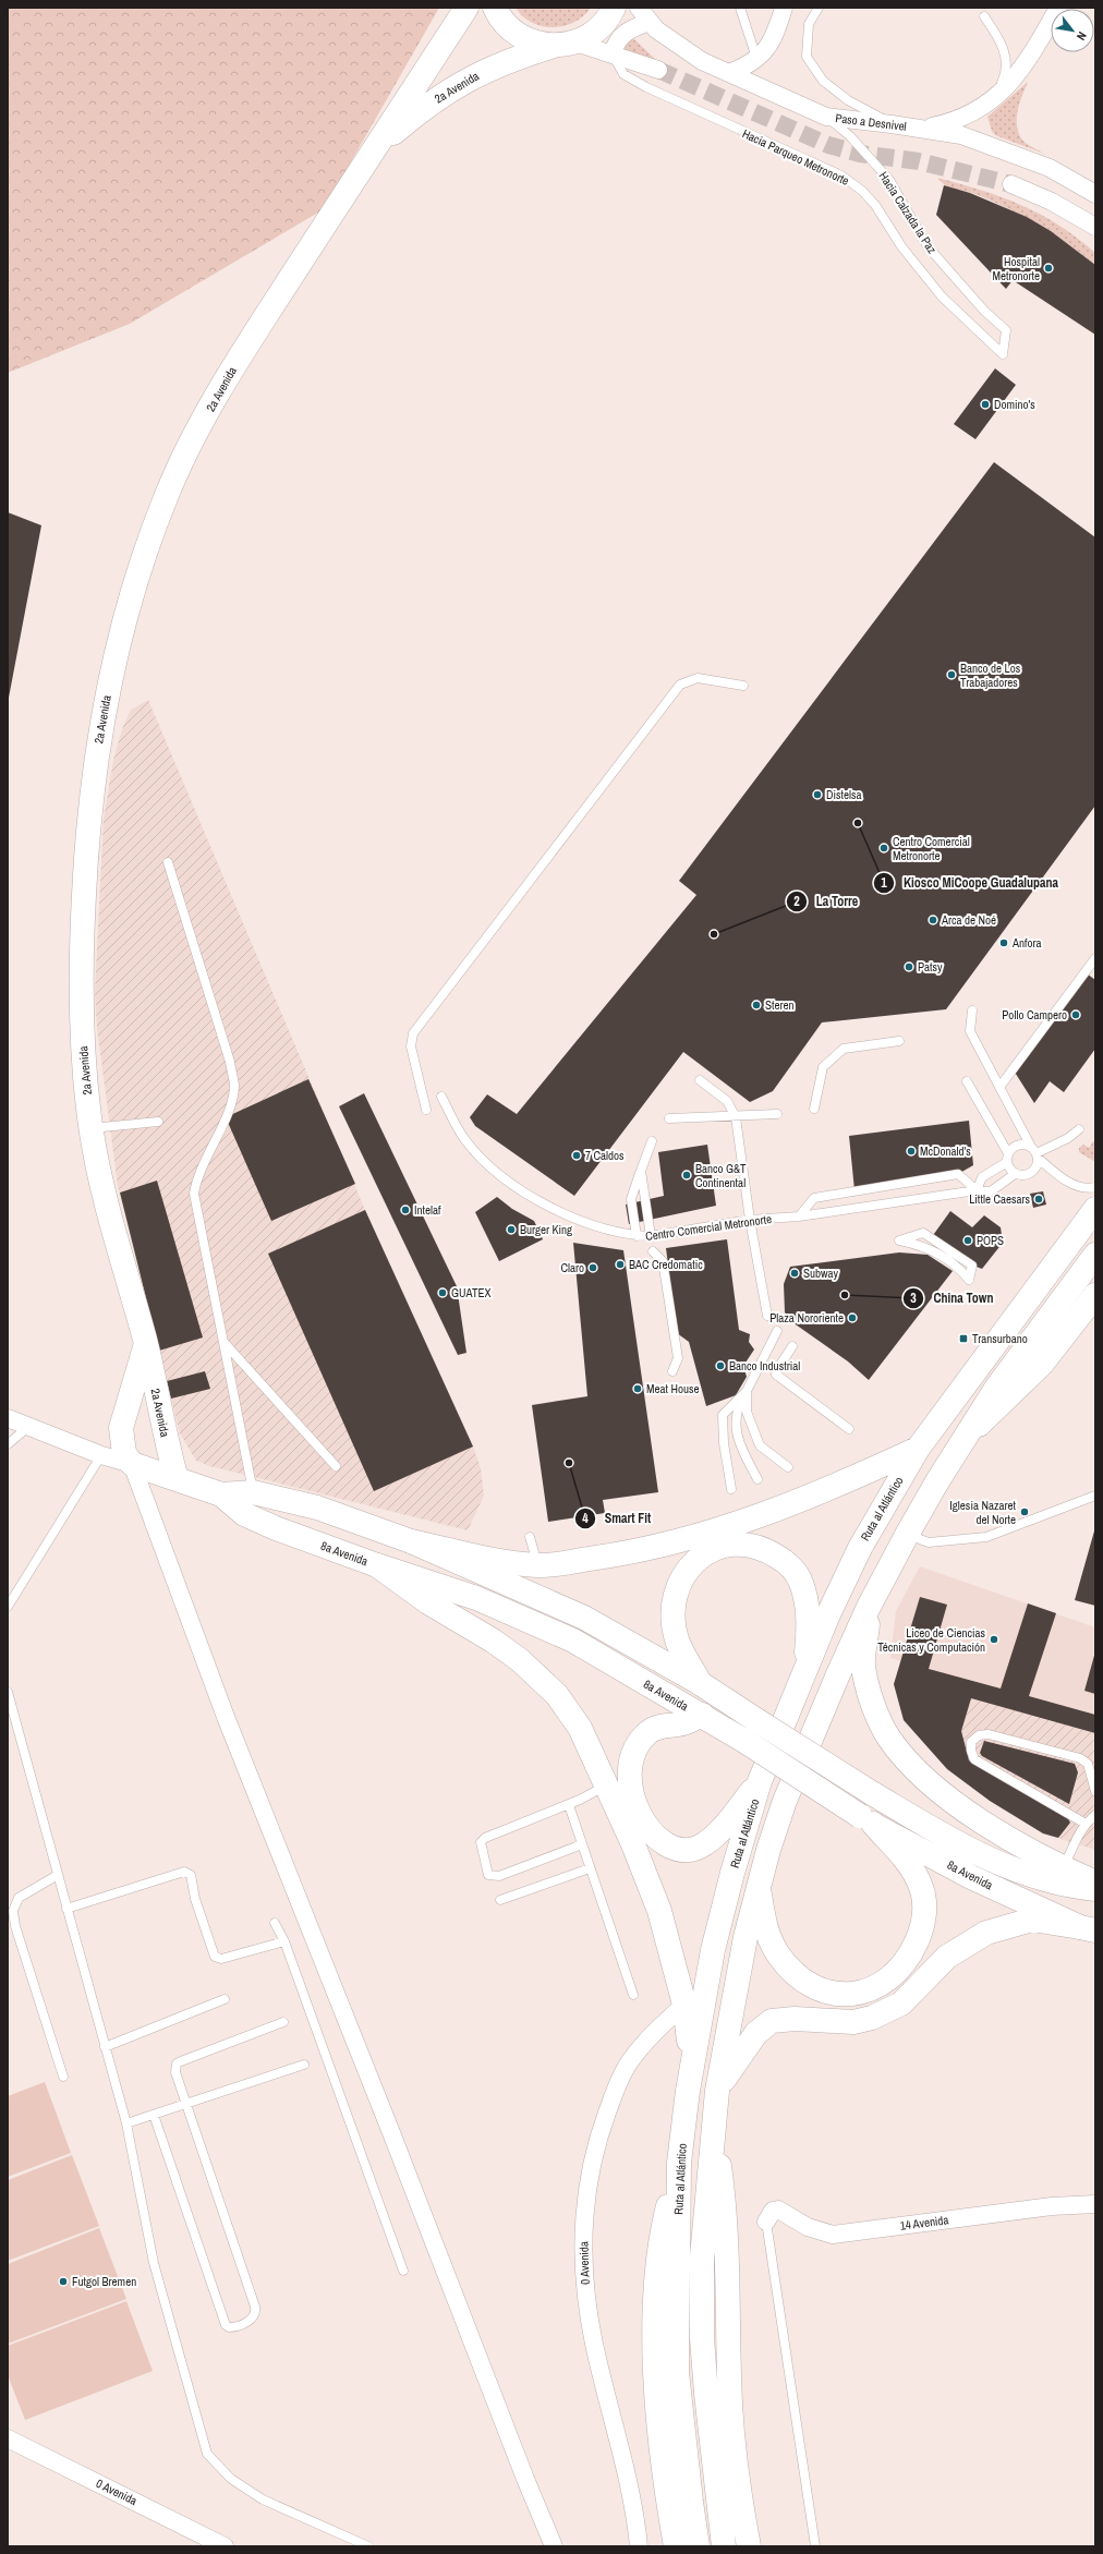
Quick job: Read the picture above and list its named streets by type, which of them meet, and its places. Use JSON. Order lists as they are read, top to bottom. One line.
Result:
{"streets":{"main road":["2a Avenida","Ruta al Atlántico","8a Avenida"],"street":["Paso a Desnivel","14 Avenida","0 Avenida"],"lane":["Hacia Parqueo Metronorte","Hacia Calzada la Paz","Centro Comercial Metronorte"]},"crossings":[["2a Avenida","8a Avenida"],["Paso a Desnivel","Hacia Calzada la Paz"],["Hacia Parqueo Metronorte","Hacia Calzada la Paz"]],"places":{"other":["Hospital Metronorte","Domino's","Banco de Los Trabajadores","Distelsa","Kiosco MiCoope Guadalupana","Centro Comercial Metronorte","Arca de Noé","La Torre","Anfora","Patsy","Steren","Pollo Campero","McDonald's","7 Caldos","Banco G&T Continental","Little Caesars","Intelaf","Burger King","POPS","BAC Credomatic","Claro","Subway","GUATEX","China Town","Plaza Nororiente","Banco Industrial","Meat House","Smart Fit","Iglesia Nazaret del Norte","Liceo de Ciencias Técnicas y Computación","Futgol Bremen"],"transit":["Transurbano"]},"north":"bottom right"}
